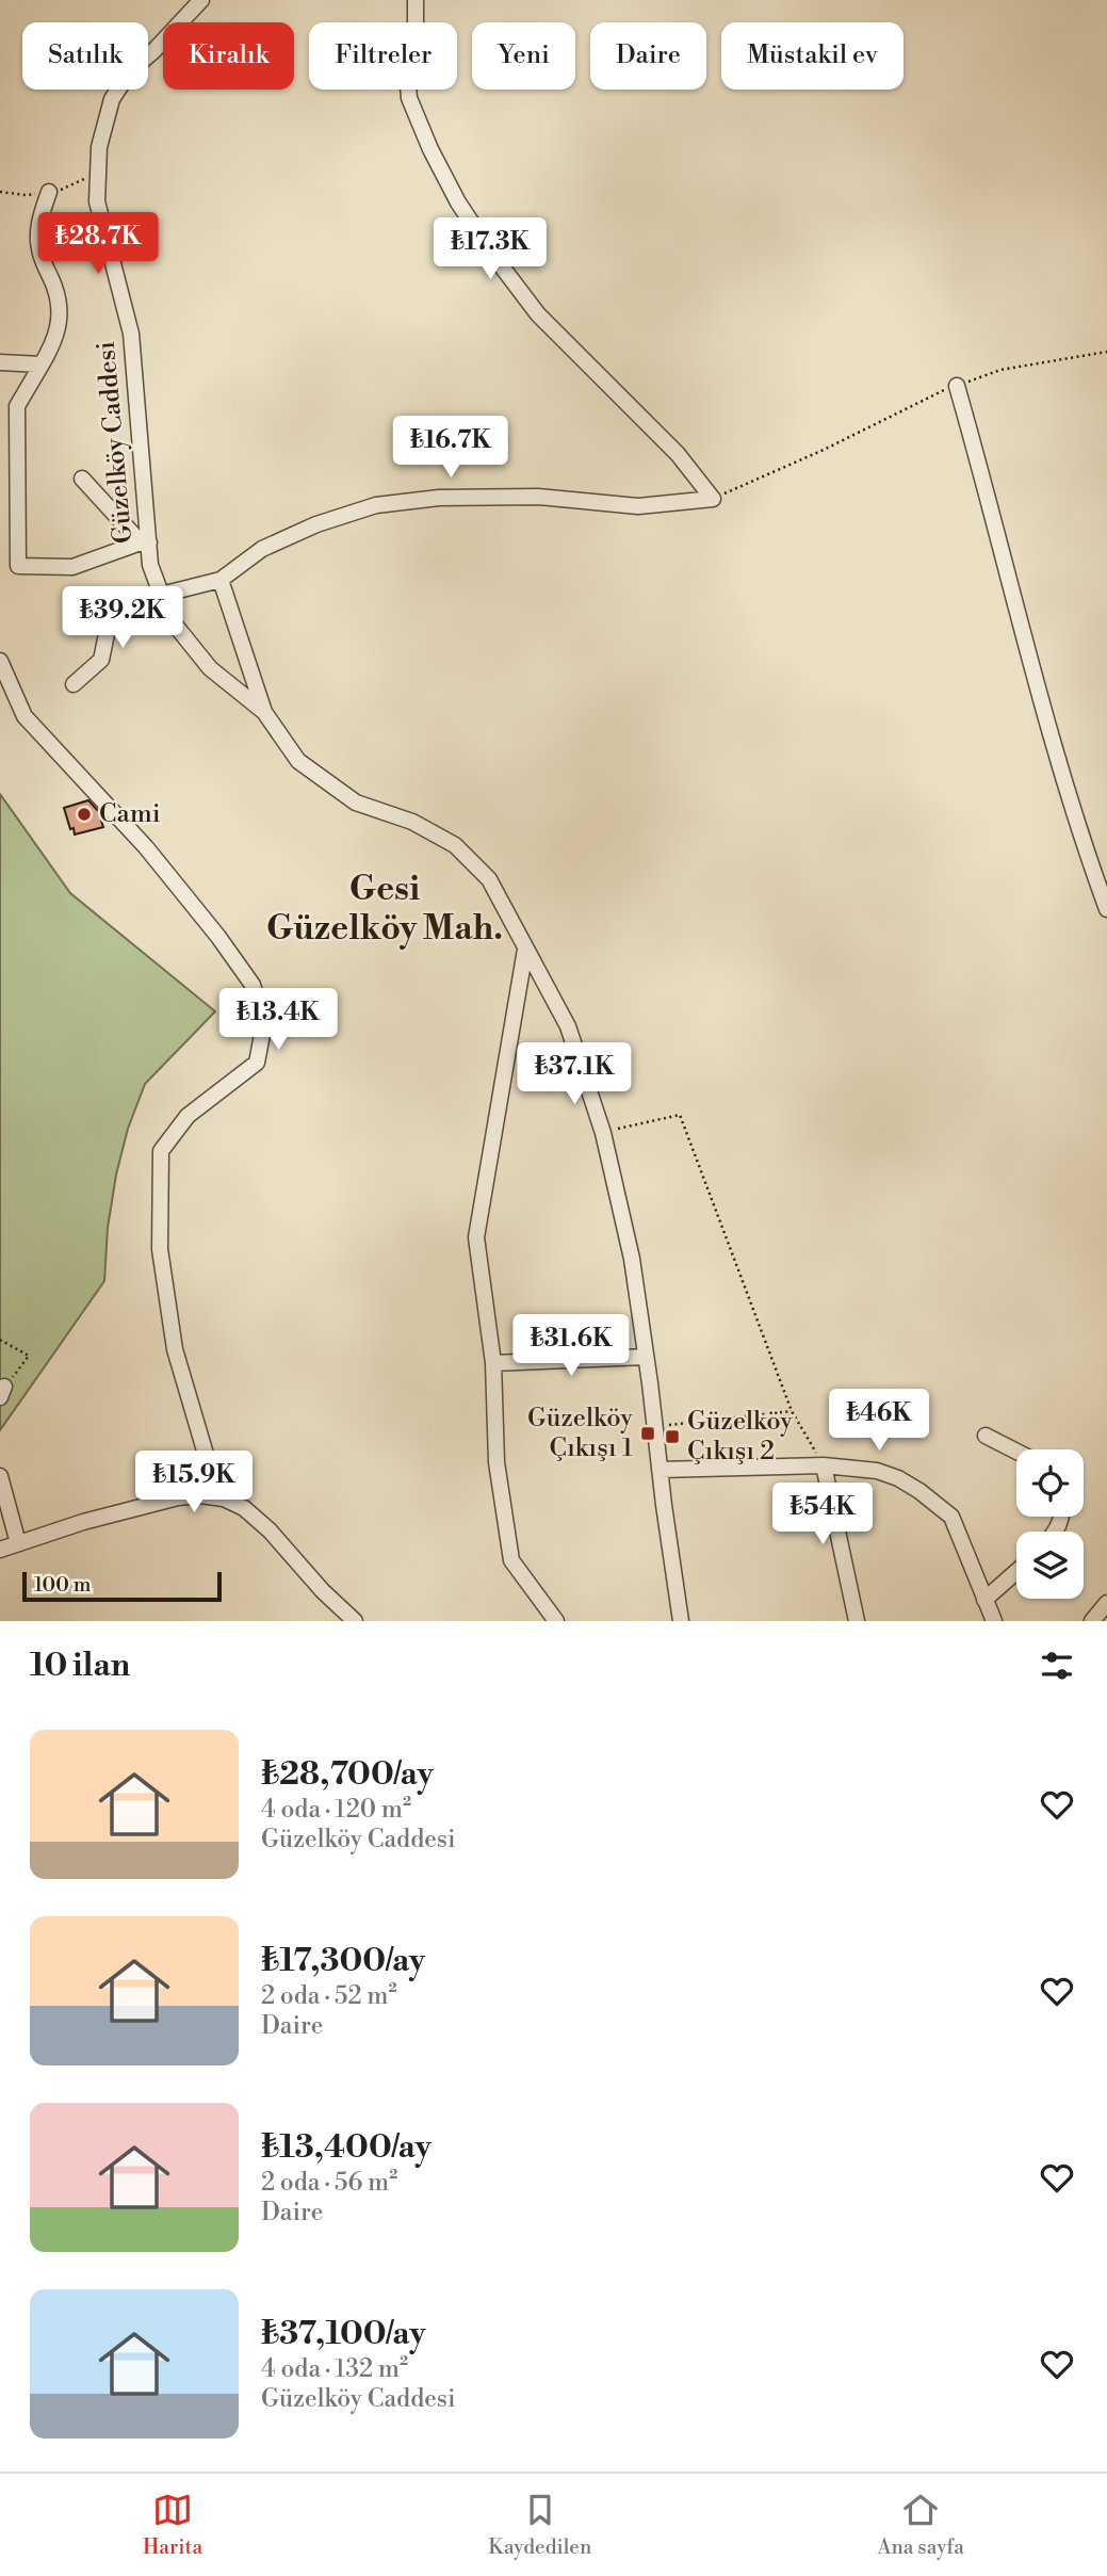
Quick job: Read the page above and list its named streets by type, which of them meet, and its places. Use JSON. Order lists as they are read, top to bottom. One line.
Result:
{"streets":{"street":["Güzelköy Caddesi"]},"districts":["Gesi Güzelköy Mah."],"places":{"other":["Cami"],"transit":["Güzelköy Çıkışı 1","Güzelköy Çıkışı 2"]},"scale_bar":"100 m","page":{"chip":["Satılık","Kiralık","Filtreler","Yeni","Daire","Müstakil ev"],"price":["₺28.7K","₺17.3K","₺16.7K","₺39.2K","₺13.4K","₺37.1K","₺31.6K","₺46K","₺15.9K","₺54K"],"scale":"100 m","heading":"10 ilan","list":[{"name":"₺28,700/ay","note":"4 oda · 120 m² · Güzelköy Caddesi"},{"name":"₺17,300/ay","note":"2 oda · 52 m² · Daire"},{"name":"₺13,400/ay","note":"2 oda · 56 m² · Daire"},{"name":"₺37,100/ay","note":"4 oda · 132 m² · Güzelköy Caddesi"}],"tabs":["Harita","Kaydedilen","Ana sayfa"]}}
